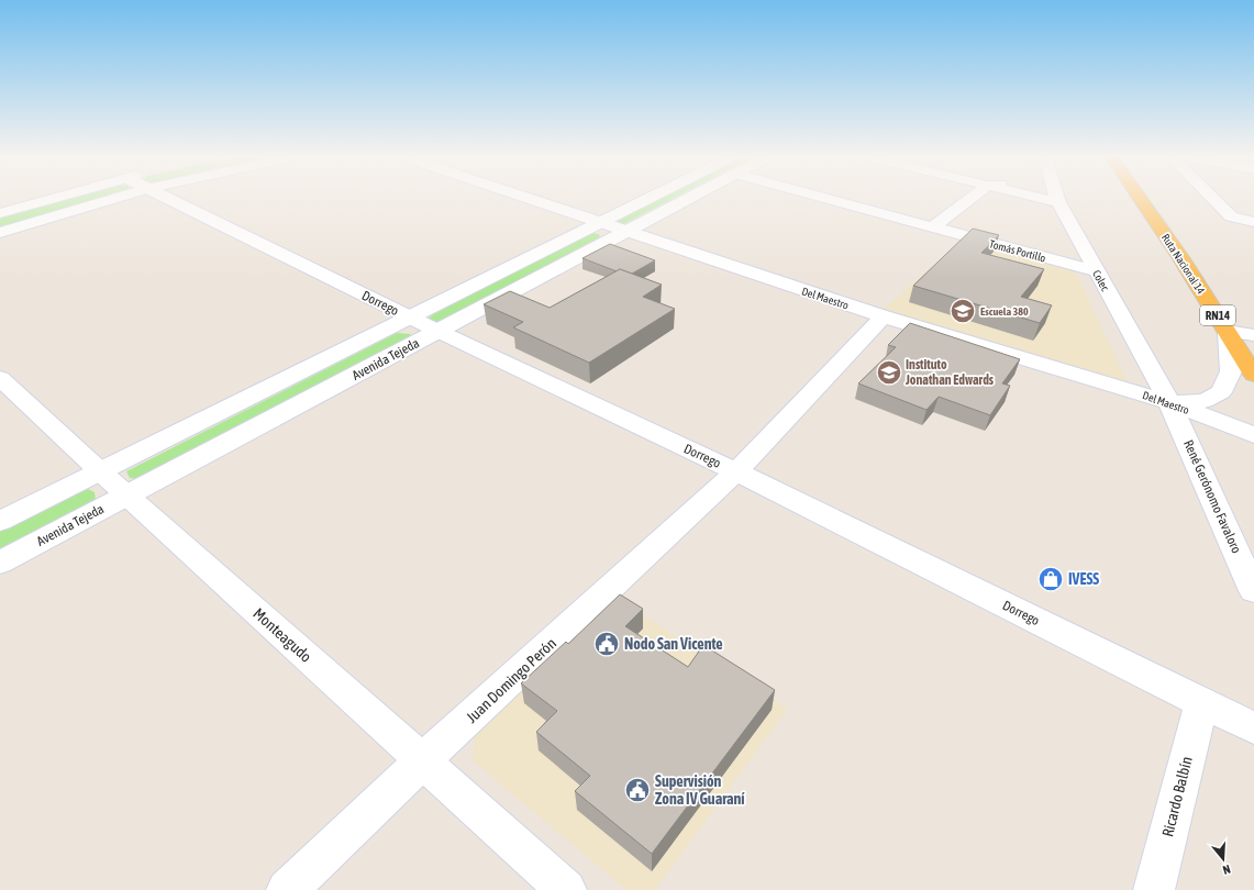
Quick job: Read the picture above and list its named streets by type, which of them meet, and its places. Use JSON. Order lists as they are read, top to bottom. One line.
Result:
{"streets":{"highway":["Ruta Nacional 14","RN14"],"street":["Tomás Portillo","Colec","Del Maestro","Dorrego","Avenida Tejeda","René Gerónomo Favaloro","Monteagudo","Juan Domingo Perón","Ricardo Balbín"]},"crossings":[["Tomás Portillo","Colec"],["Colec","Del Maestro"],["Colec","René Gerónomo Favaloro"],["Del Maestro","Avenida Tejeda"],["Del Maestro","René Gerónomo Favaloro"],["Del Maestro","Juan Domingo Perón"],["Dorrego","Avenida Tejeda"],["Dorrego","Juan Domingo Perón"],["Dorrego","Ricardo Balbín"],["Avenida Tejeda","Monteagudo"],["Monteagudo","Juan Domingo Perón"]],"places":{"school or university":["Escuela 380","Instituto Jonathan Edwards"],"shop":["IVESS"],"public building":["Nodo San Vicente","Supervisión Zona IV Guaraní"]},"north":"bottom"}
